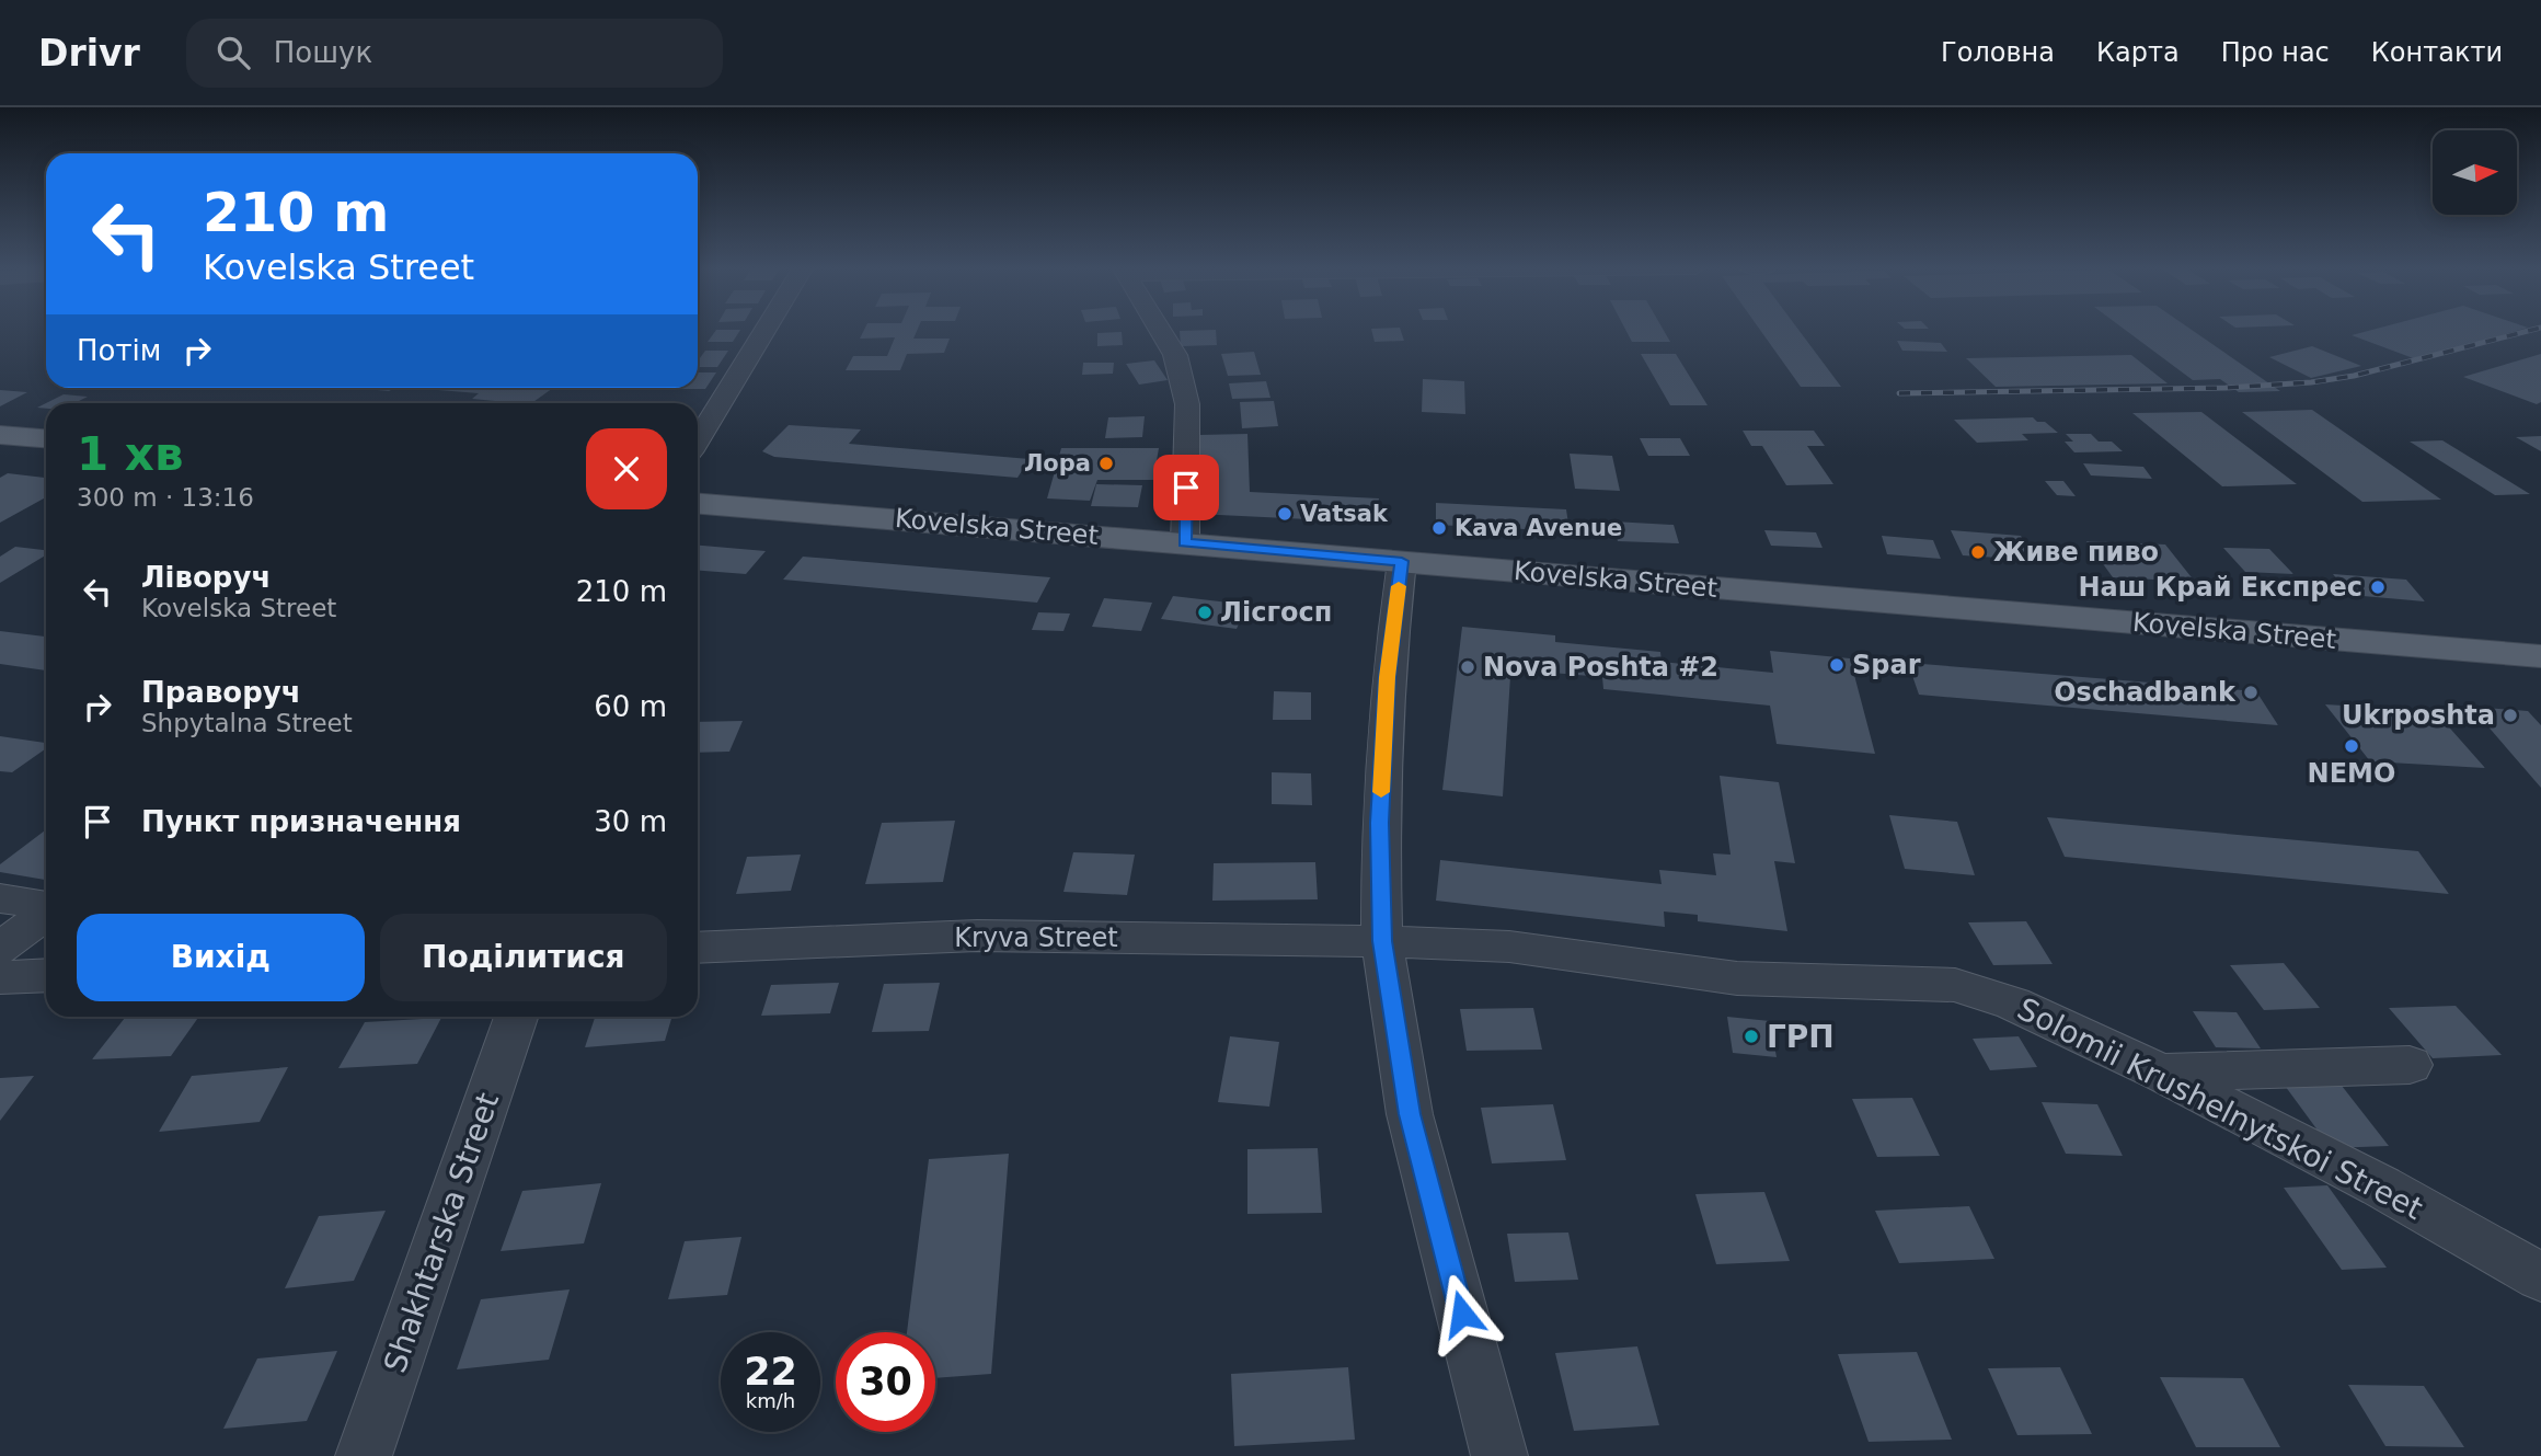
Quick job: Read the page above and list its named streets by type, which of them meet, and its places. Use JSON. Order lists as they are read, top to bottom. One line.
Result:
{"streets":{"main road":["Kovelska Street"],"street":["Kryva Street","Solomii Krushelnytskoi Street","Shakhtarska Street"]},"crossings":[["Kryva Street","Solomii Krushelnytskoi Street"]],"places":["Лора","Vatsak","Kava Avenue","Живе пиво","Наш Край Експрес","Лісгосп","Spar","Nova Poshta #2","Oschadbank","Ukrposhta","NEMO","ГРП"],"north":"right","page":{"header":"Drivr","search":"Пошук","nav":["Головна","Карта","Про нас","Контакти"],"turn":["210 m","Kovelska Street"],"then":"Потім","heading":["1 хв","300 m · 13:16"],"list":[{"name":"Ліворуч","note":"Kovelska Street","value":"210 m"},{"name":"Праворуч","note":"Shpytalna Street","value":"60 m"},{"name":"Пункт призначення","value":"30 m"}],"buttons":["Вихід","Поділитися"],"speed":"22 km/h","limit":"30"}}
